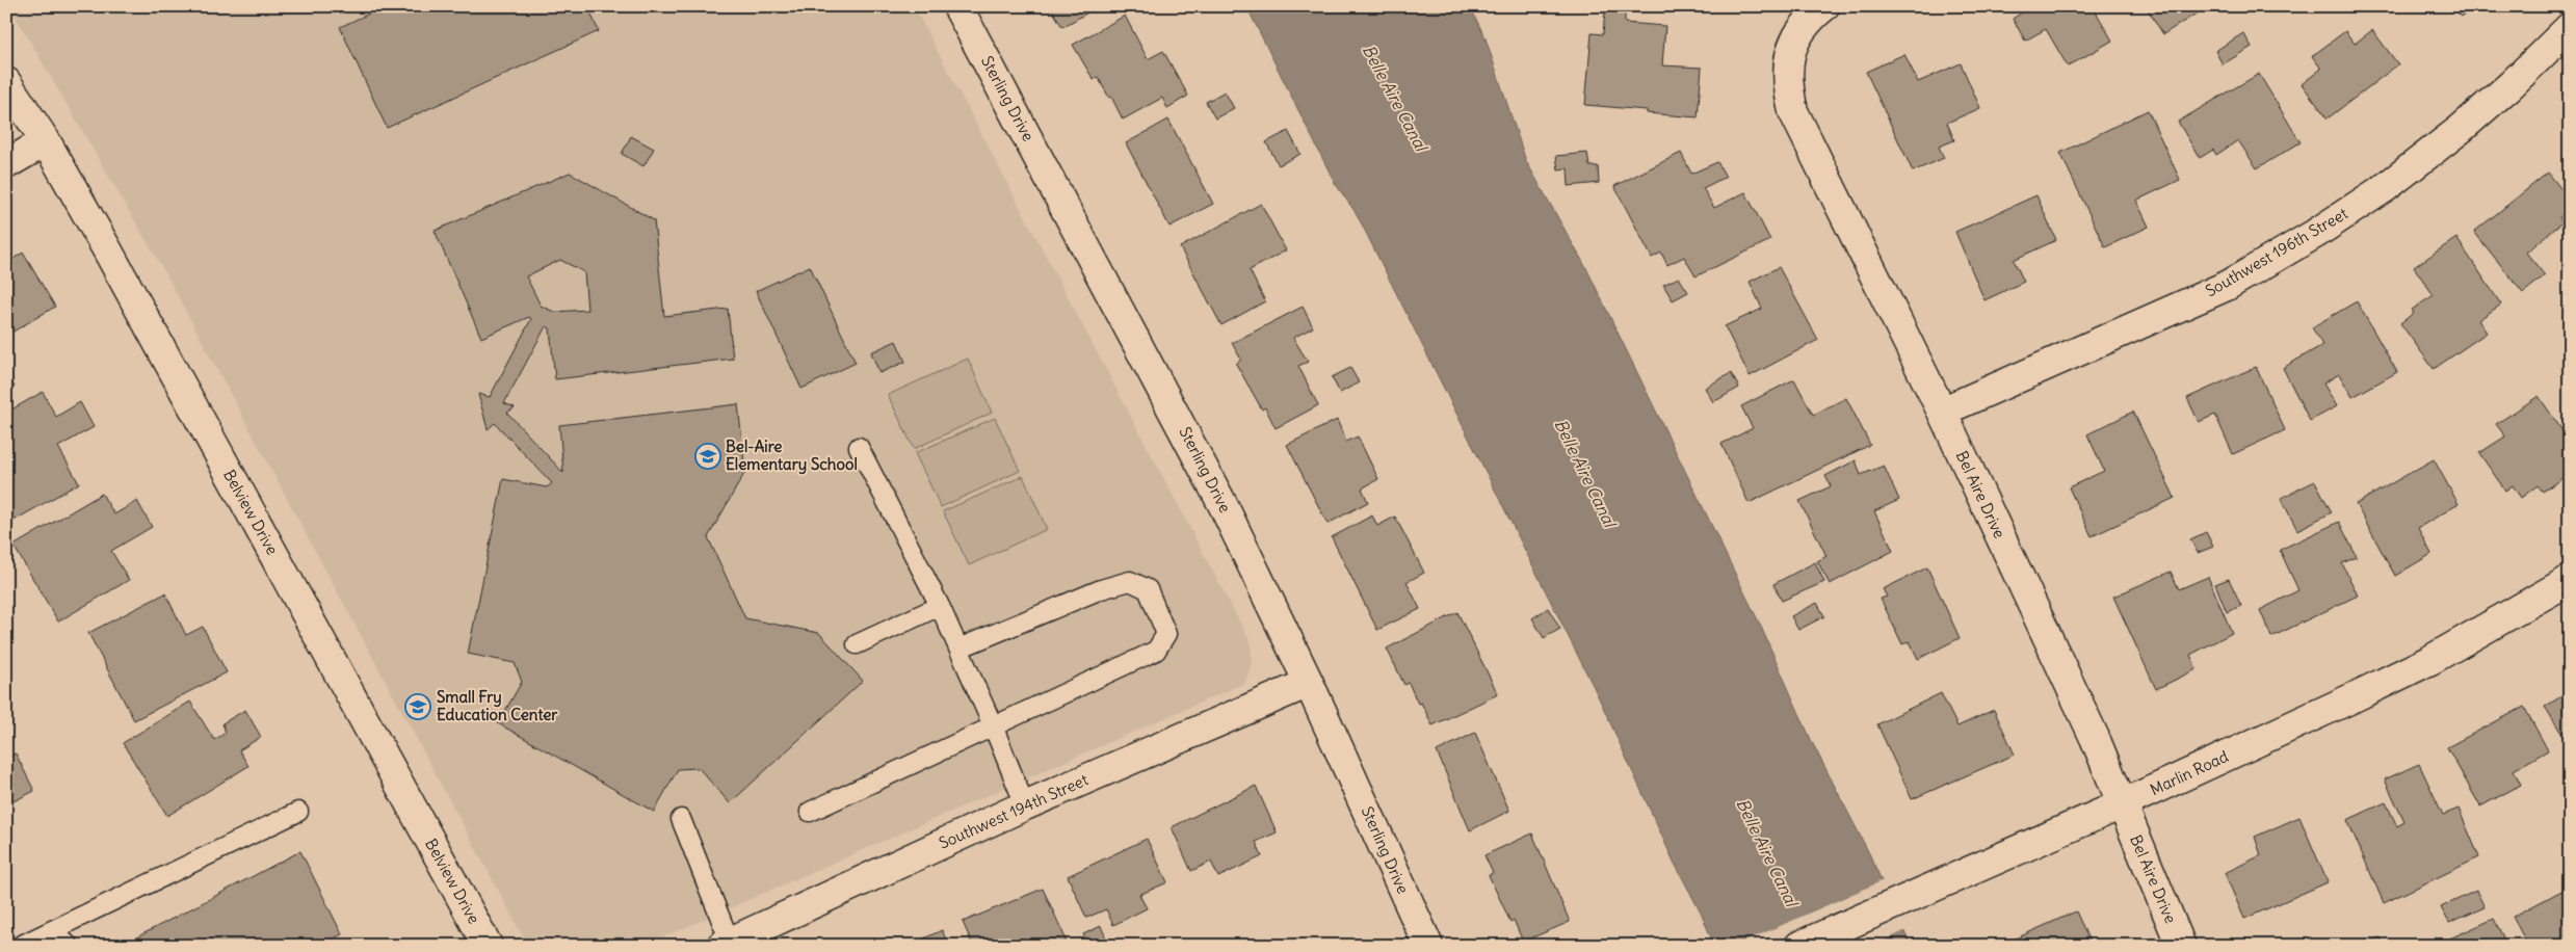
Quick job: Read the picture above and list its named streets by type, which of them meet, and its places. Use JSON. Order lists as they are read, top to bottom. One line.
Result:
{"streets":{"street":["Sterling Drive","Southwest 196th Street","Bel Aire Drive","Belview Drive","Marlin Road","Southwest 194th Street"]},"crossings":[["Sterling Drive","Southwest 194th Street"],["Southwest 196th Street","Bel Aire Drive"],["Bel Aire Drive","Marlin Road"]],"water":["Belle Aire Canal"],"places":{"school or university":["Bel-Aire Elementary School","Small Fry Education Center"]}}
